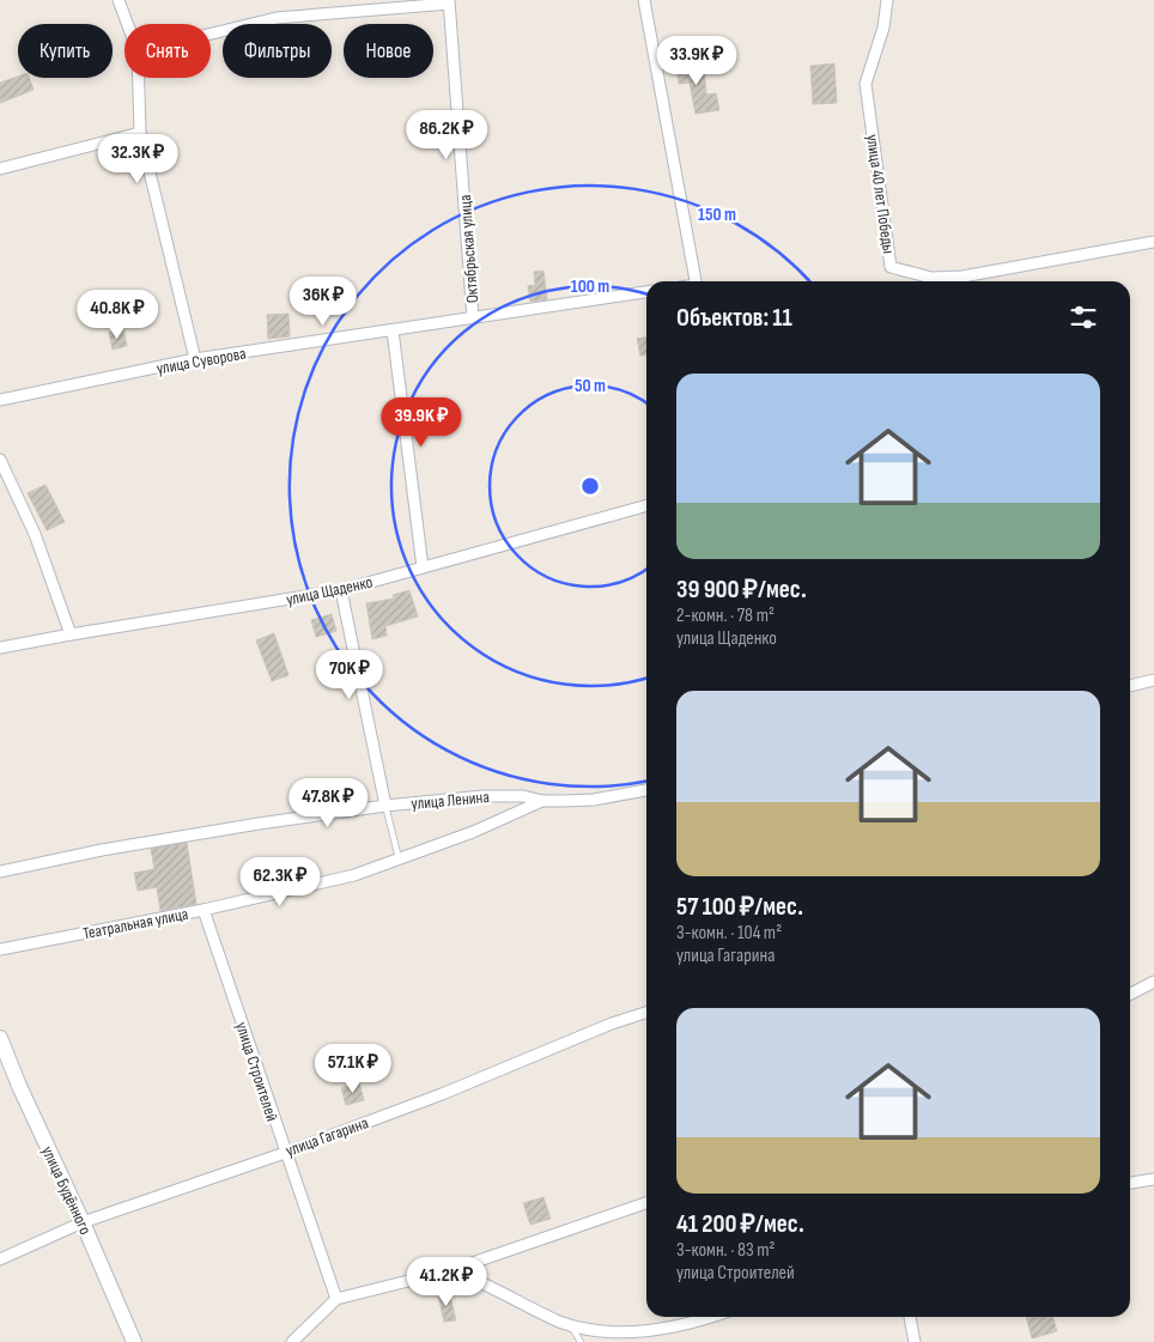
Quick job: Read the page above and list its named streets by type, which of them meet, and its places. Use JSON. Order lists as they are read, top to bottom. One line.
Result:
{"streets":{"main road":["улица Будённого"],"street":["улица 40 лет Победы","Октябрьская улица","улица Суворова","улица Щаденко","улица Ленина","Театральная улица","улица Строителей","улица Гагарина"]},"crossings":[["Октябрьская улица","улица Суворова"],["улица Ленина","Театральная улица"],["Театральная улица","улица Строителей"],["улица Строителей","улица Гагарина"],["улица Гагарина","улица Будённого"]],"page":{"chip":["Купить","Снять","Фильтры","Новое"],"price":["33.9K ₽","86.2K ₽","32.3K ₽","36K ₽","40.8K ₽","39.9K ₽","70K ₽","47.8K ₽","62.3K ₽","57.1K ₽","41.2K ₽"],"heading":"Объектов: 11","list":[{"name":"39 900 ₽/мес.","note":"2-комн. · 78 m² · улица Щаденко"},{"name":"57 100 ₽/мес.","note":"3-комн. · 104 m² · улица Гагарина"},{"name":"41 200 ₽/мес.","note":"3-комн. · 83 m² · улица Строителей"}]},"rings":["150 m","100 m","50 m"]}
